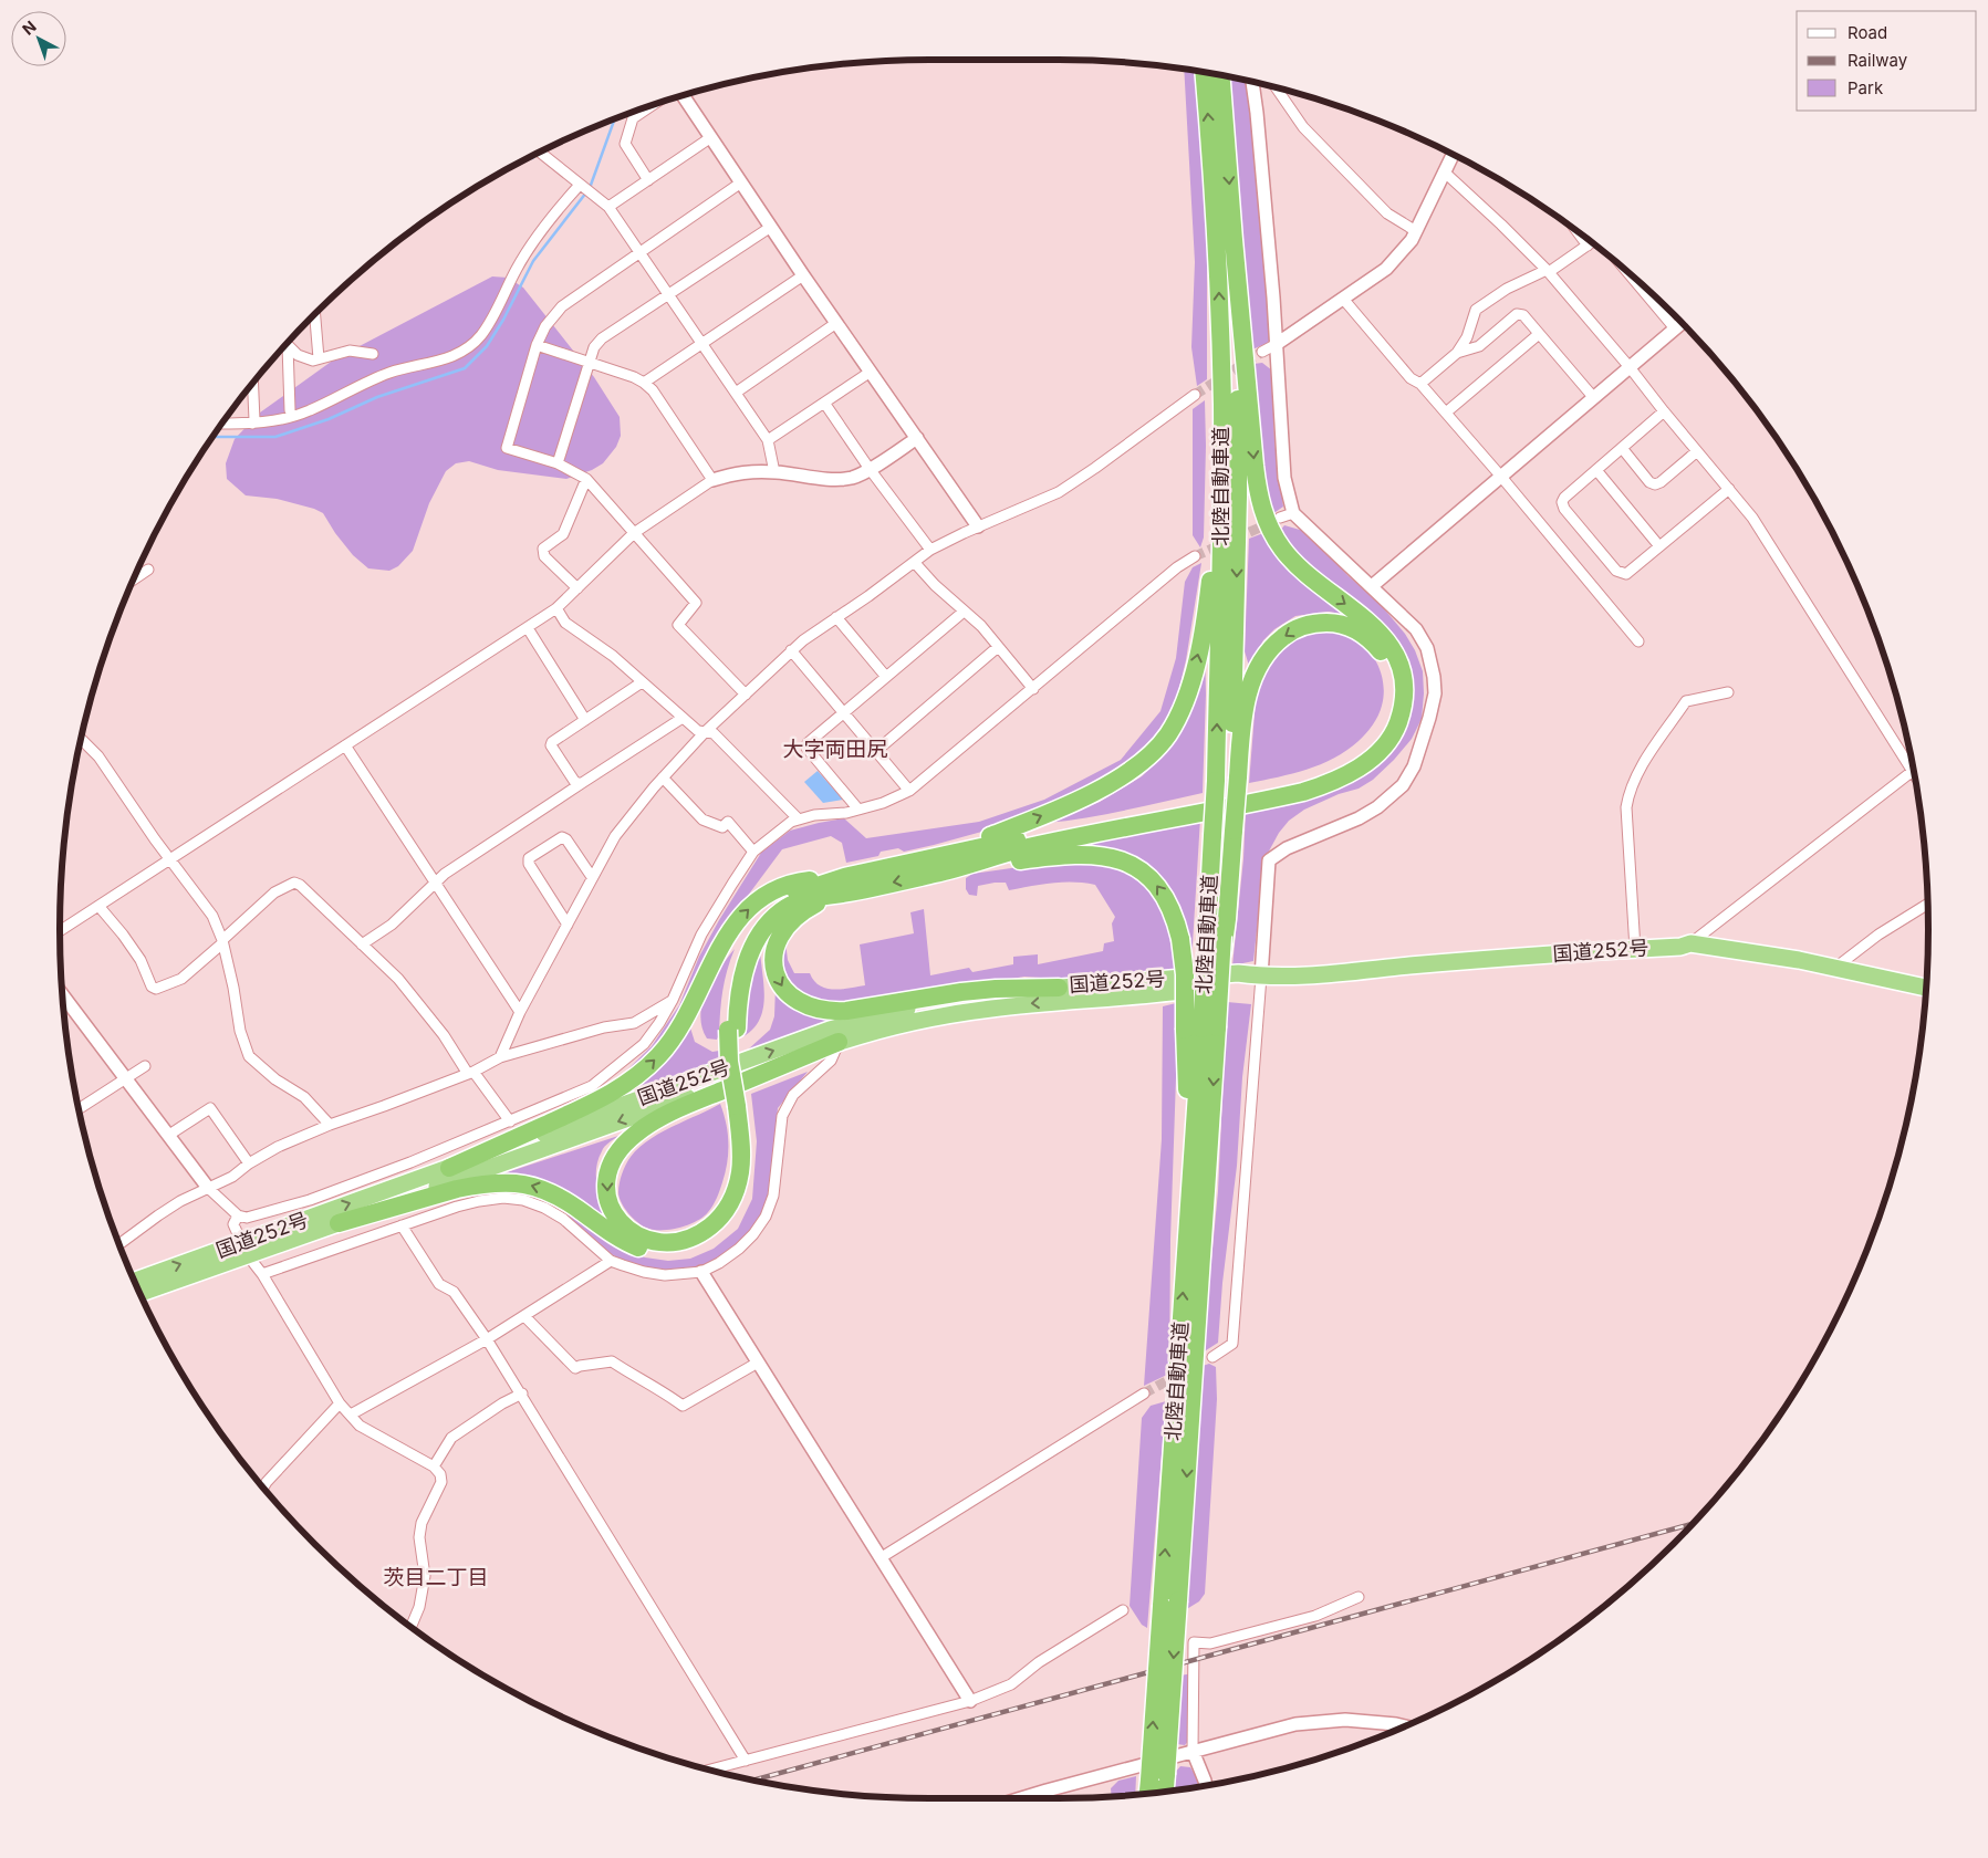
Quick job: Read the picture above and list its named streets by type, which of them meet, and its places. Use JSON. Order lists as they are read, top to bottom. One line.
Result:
{"streets":{"highway":["北陸自動車道","国道252号"]},"districts":["大字両田尻","茨目二丁目"],"legend":["Road","Railway","Park"],"north":"top left"}
